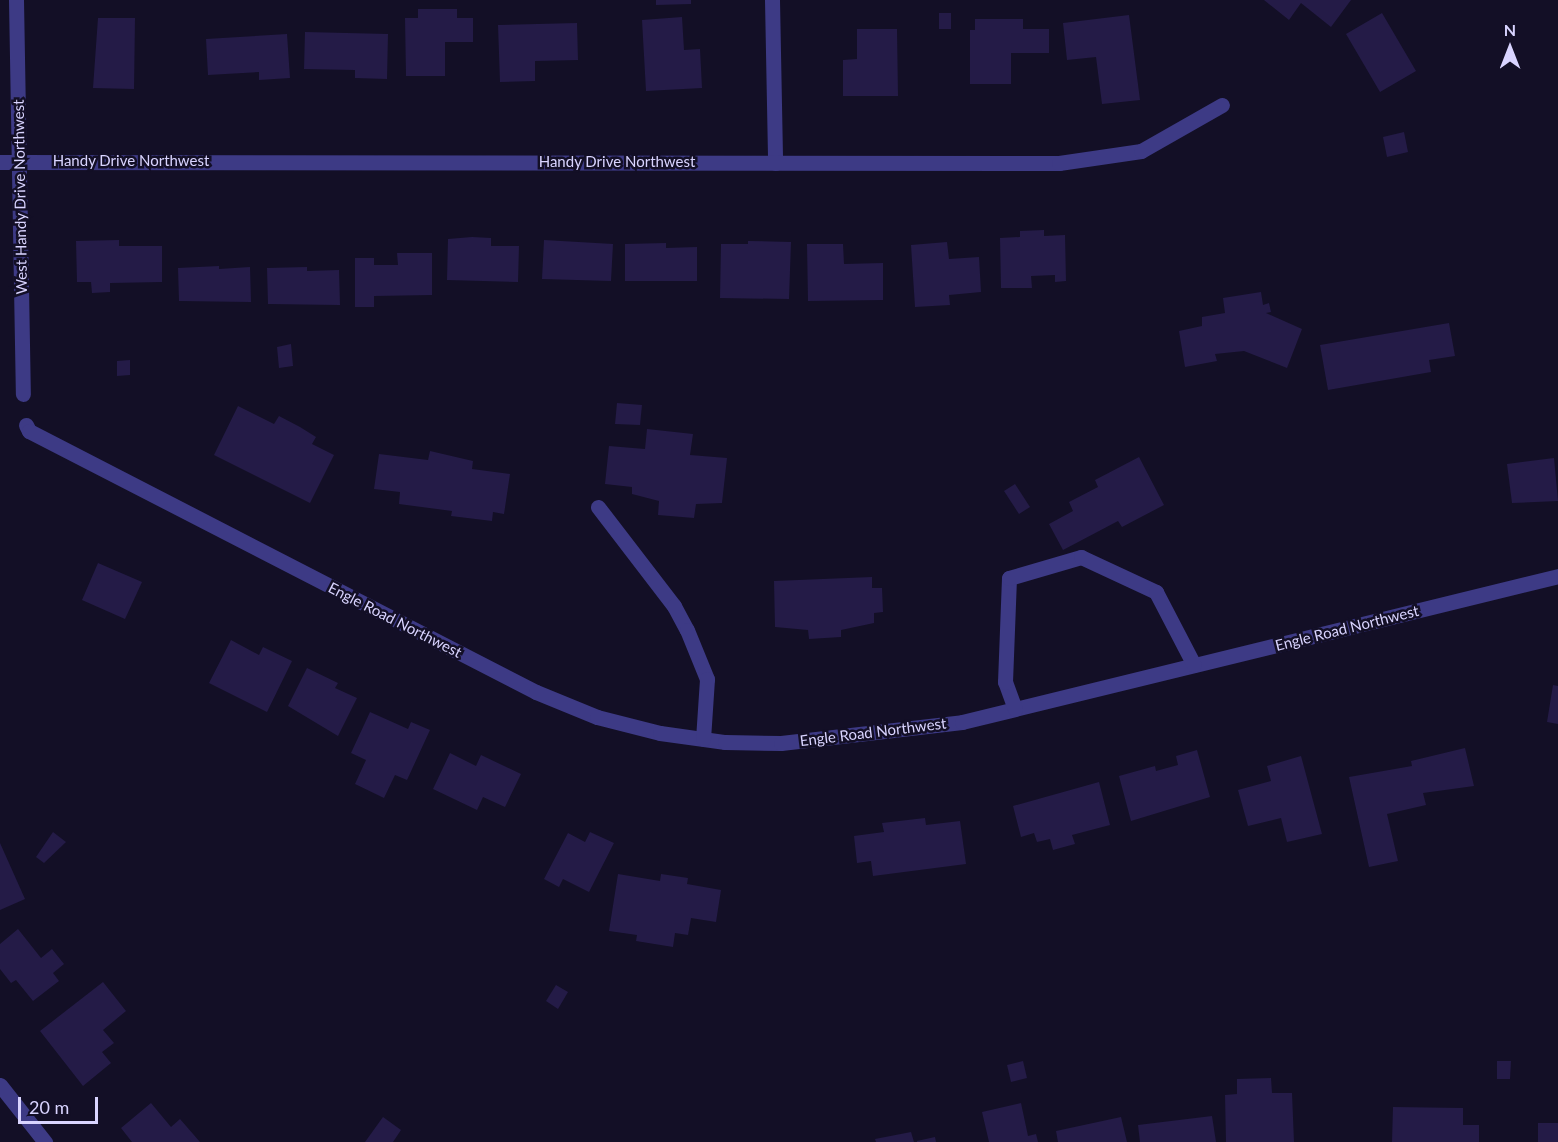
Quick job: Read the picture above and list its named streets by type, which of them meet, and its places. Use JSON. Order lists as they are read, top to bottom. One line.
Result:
{"streets":{"street":["Handy Drive Northwest","West Handy Drive Northwest","Engle Road Northwest"]},"crossings":[["Handy Drive Northwest","West Handy Drive Northwest"]],"scale_bar":"20 m","north":"top"}
